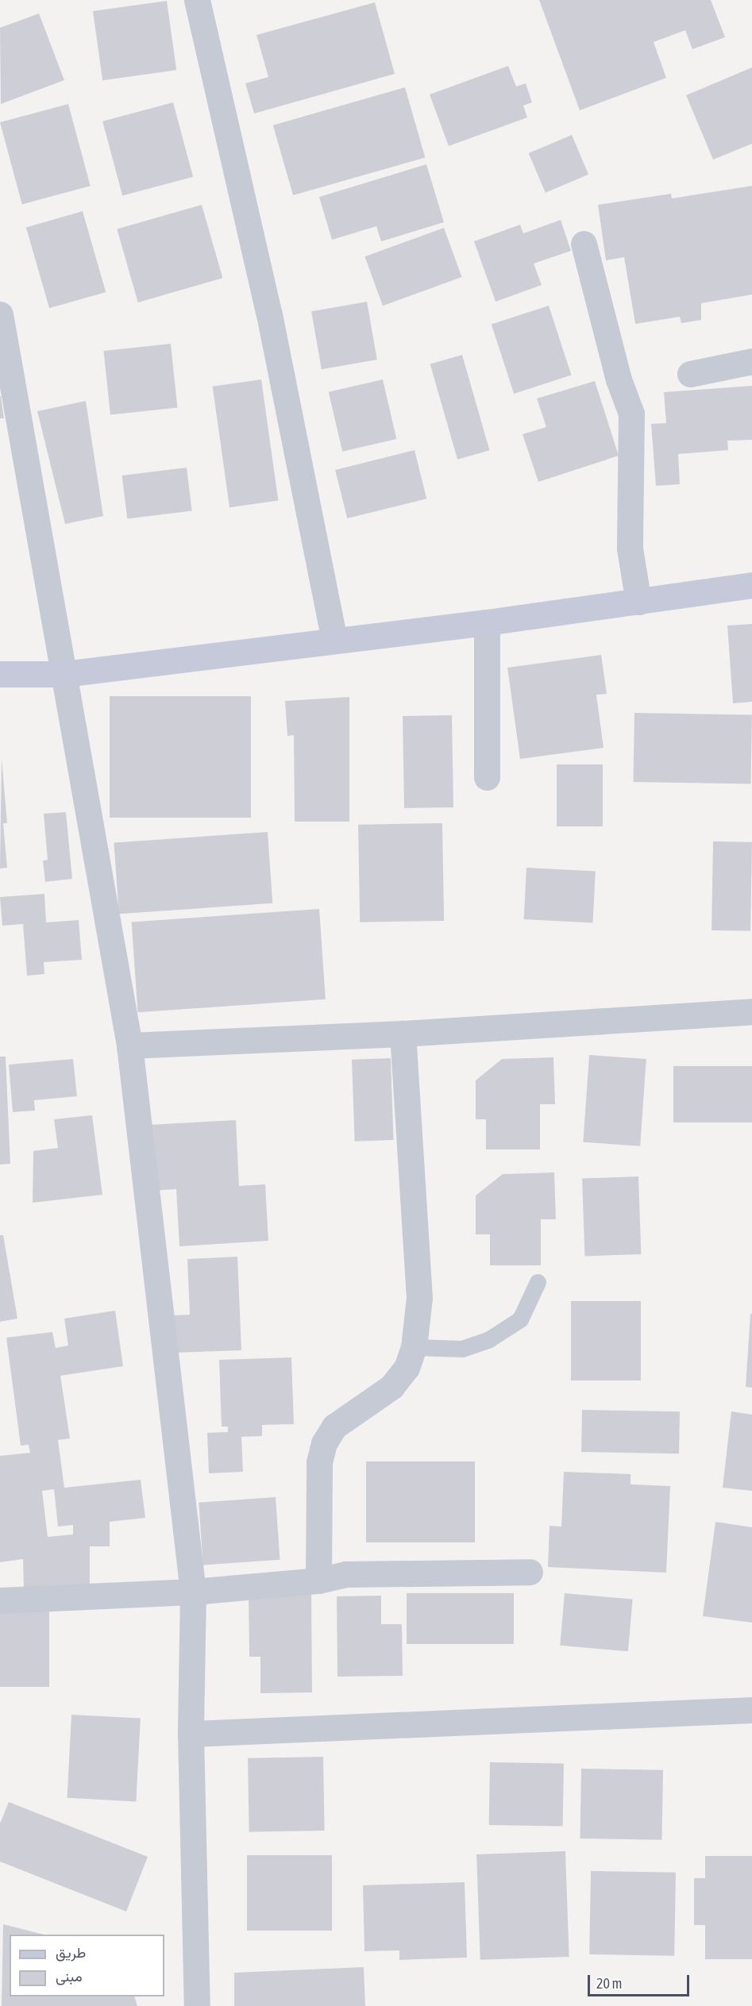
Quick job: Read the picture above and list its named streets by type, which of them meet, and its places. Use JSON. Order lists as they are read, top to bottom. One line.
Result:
{"legend":["طريق","مبنى"],"scale_bar":"20 m"}
